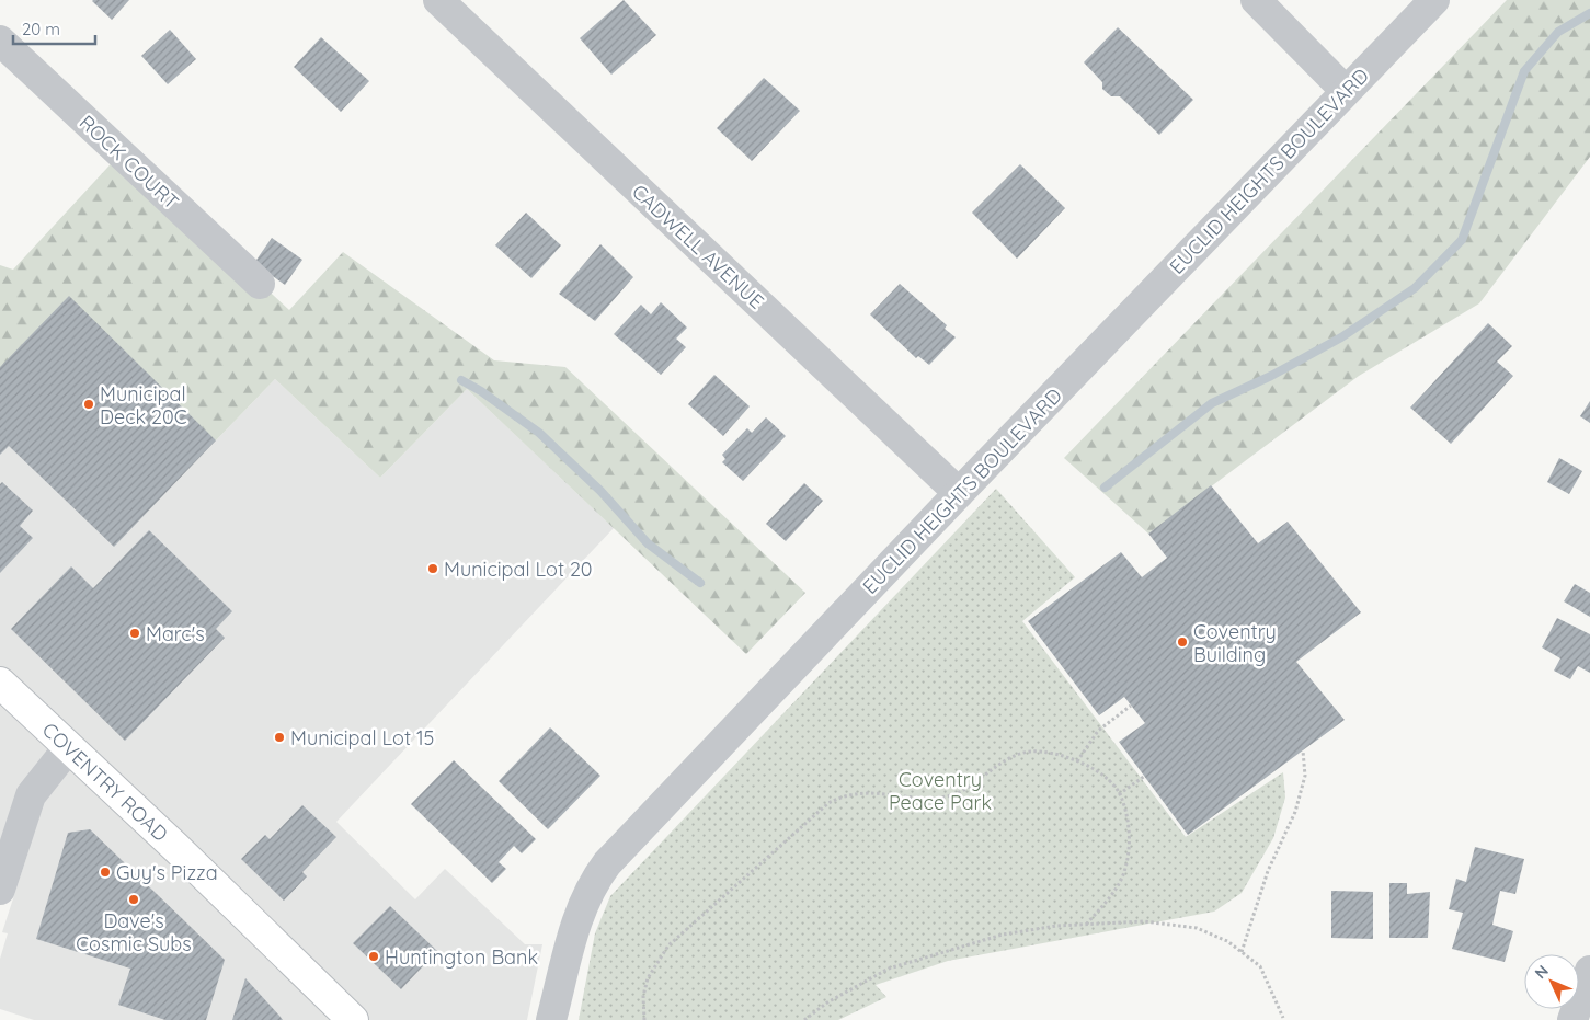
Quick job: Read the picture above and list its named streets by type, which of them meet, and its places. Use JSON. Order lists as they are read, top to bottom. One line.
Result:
{"streets":{"main road":["COVENTRY ROAD"],"street":["ROCK COURT","EUCLID HEIGHTS BOULEVARD","CADWELL AVENUE"]},"crossings":[["EUCLID HEIGHTS BOULEVARD","CADWELL AVENUE"]],"parks":["Coventry Peace Park"],"places":["Municipal Deck 20C","Municipal Lot 20","Marc's","Coventry Building","Municipal Lot 15","Guy's Pizza","Dave's Cosmic Subs","Huntington Bank"],"scale_bar":"20 m","north":"top left"}
